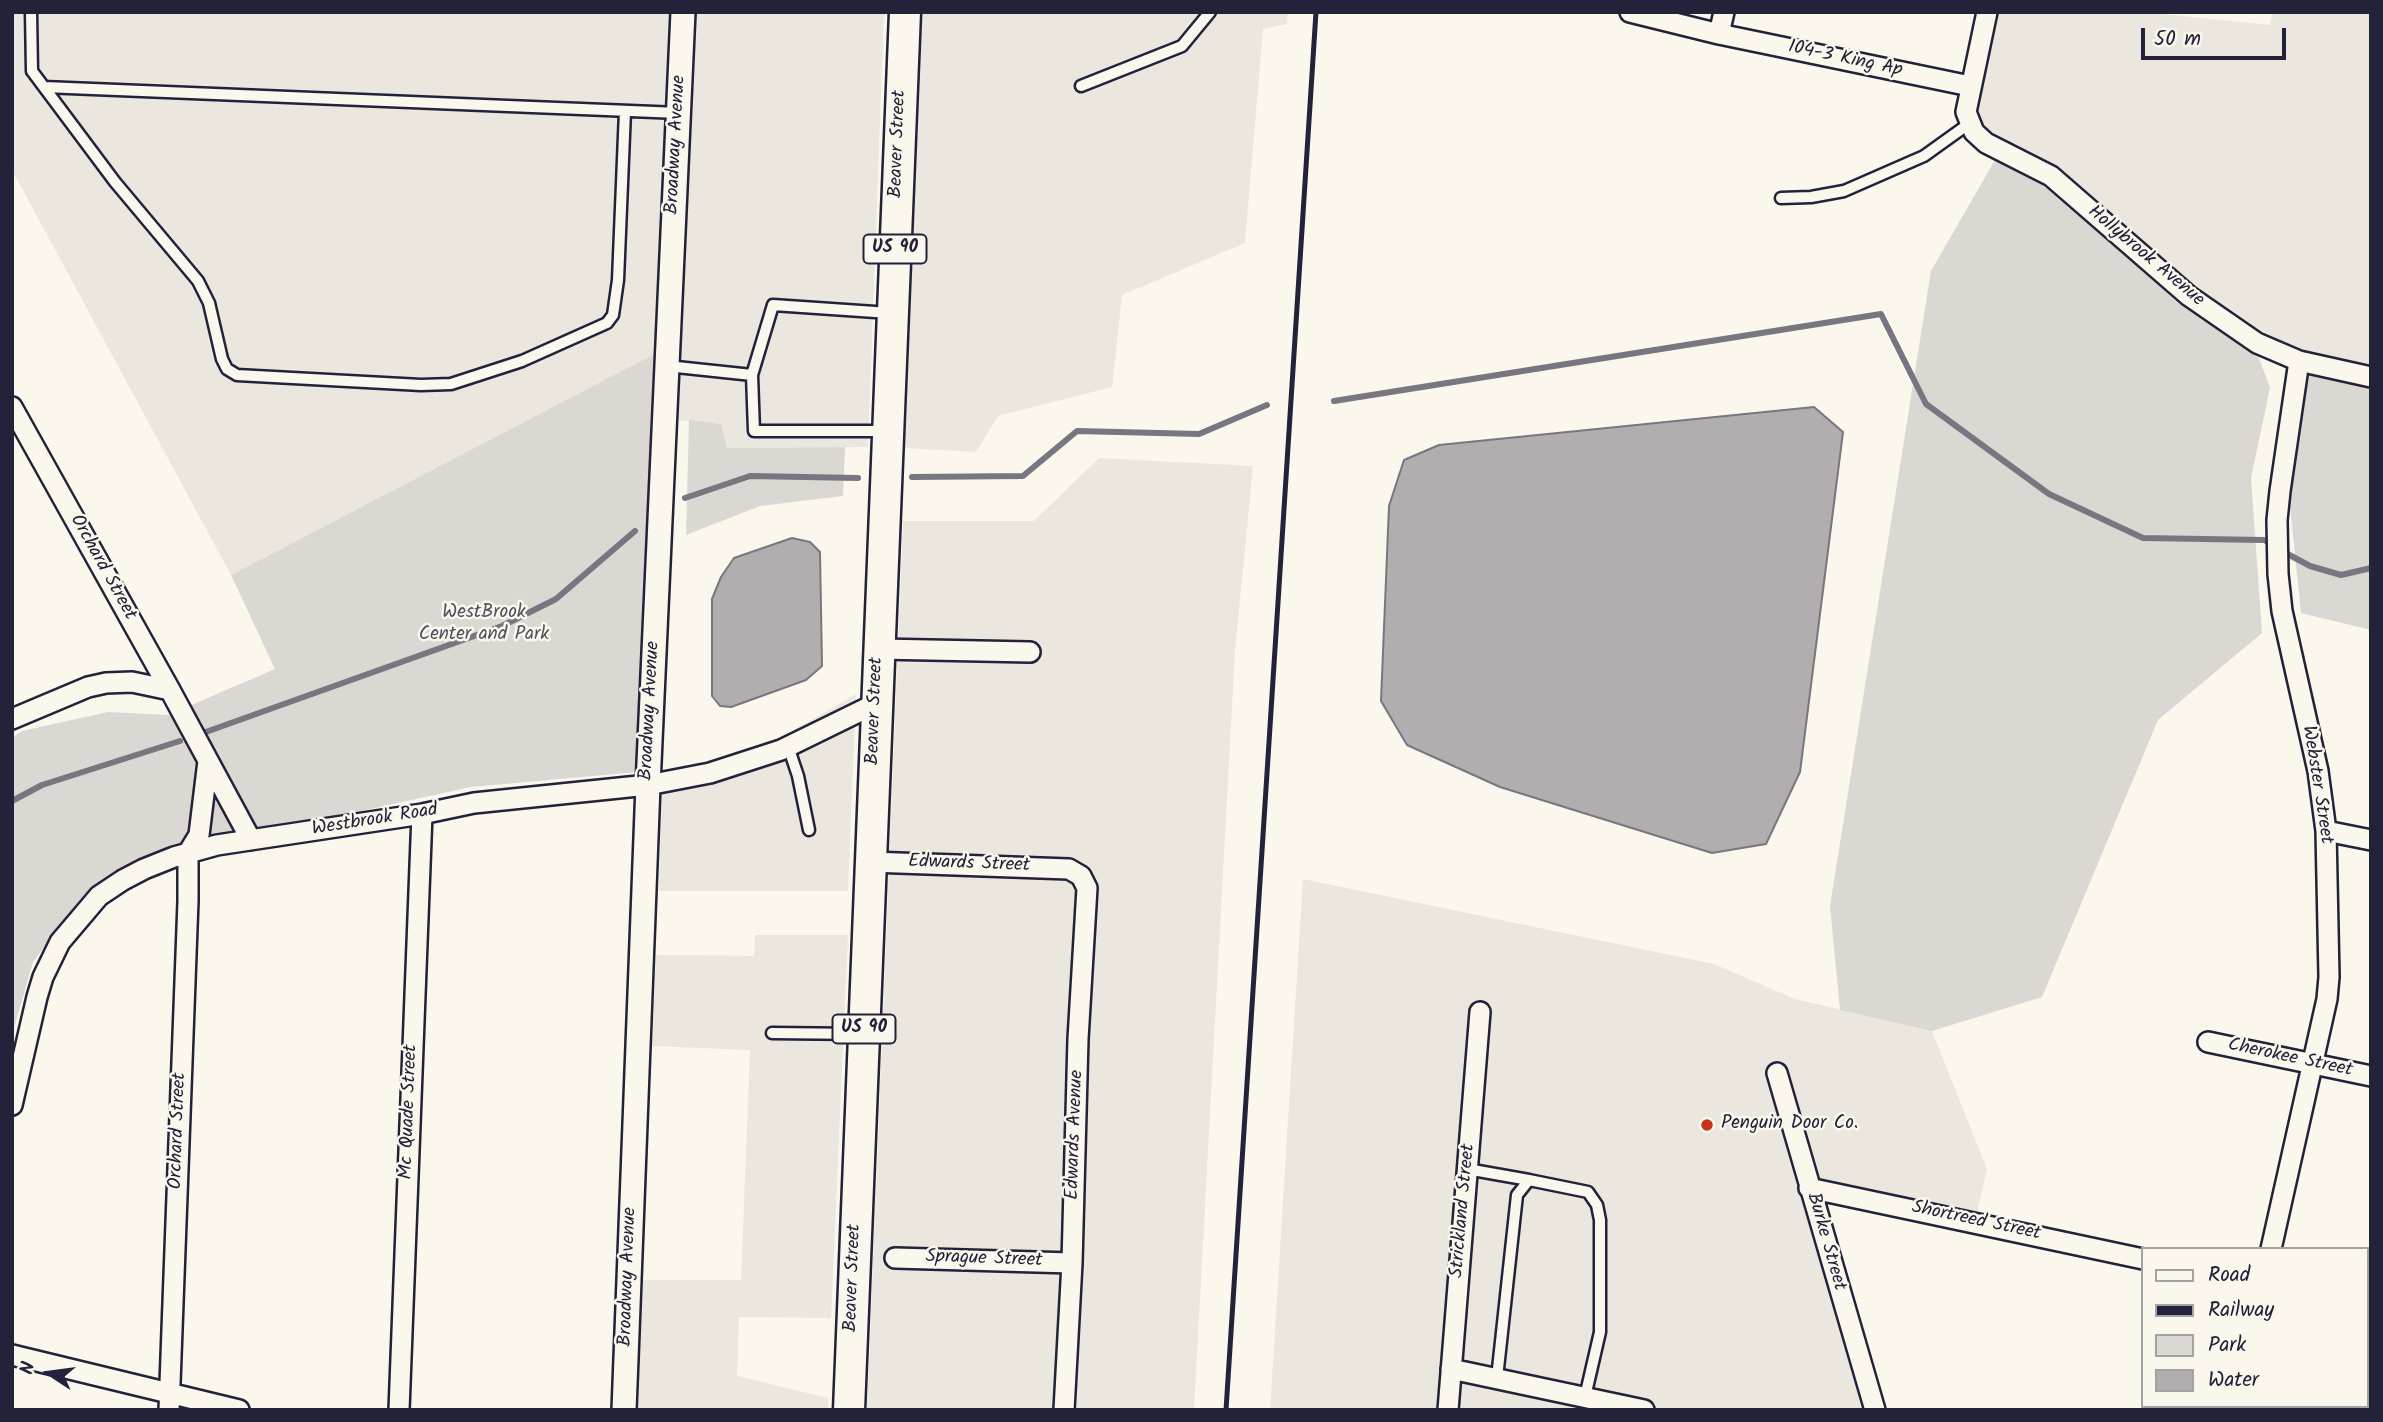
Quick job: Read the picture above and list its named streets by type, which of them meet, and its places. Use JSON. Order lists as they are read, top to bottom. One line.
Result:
{"streets":{"main road":["Beaver Street","US 90"],"street":["104-3 King Ap","Broadway Avenue","Hollybrook Avenue","Orchard Street","Webster Street","Westbrook Road","Edwards Street","Cherokee Street","Mc Quade Street","Edwards Avenue","Strickland Street","Shortreed Street","Burke Street","Sprague Street"]},"crossings":[["Beaver Street","Westbrook Road"],["Beaver Street","Edwards Street"],["Broadway Avenue","Westbrook Road"],["Hollybrook Avenue","Webster Street"],["Orchard Street","Westbrook Road"],["Webster Street","Cherokee Street"],["Westbrook Road","Mc Quade Street"],["Edwards Street","Edwards Avenue"],["Edwards Avenue","Sprague Street"],["Shortreed Street","Burke Street"]],"parks":["WestBrook Center and Park"],"places":["Penguin Door Co."],"legend":["Road","Railway","Park","Water"],"scale_bar":"50 m","north":"left"}
